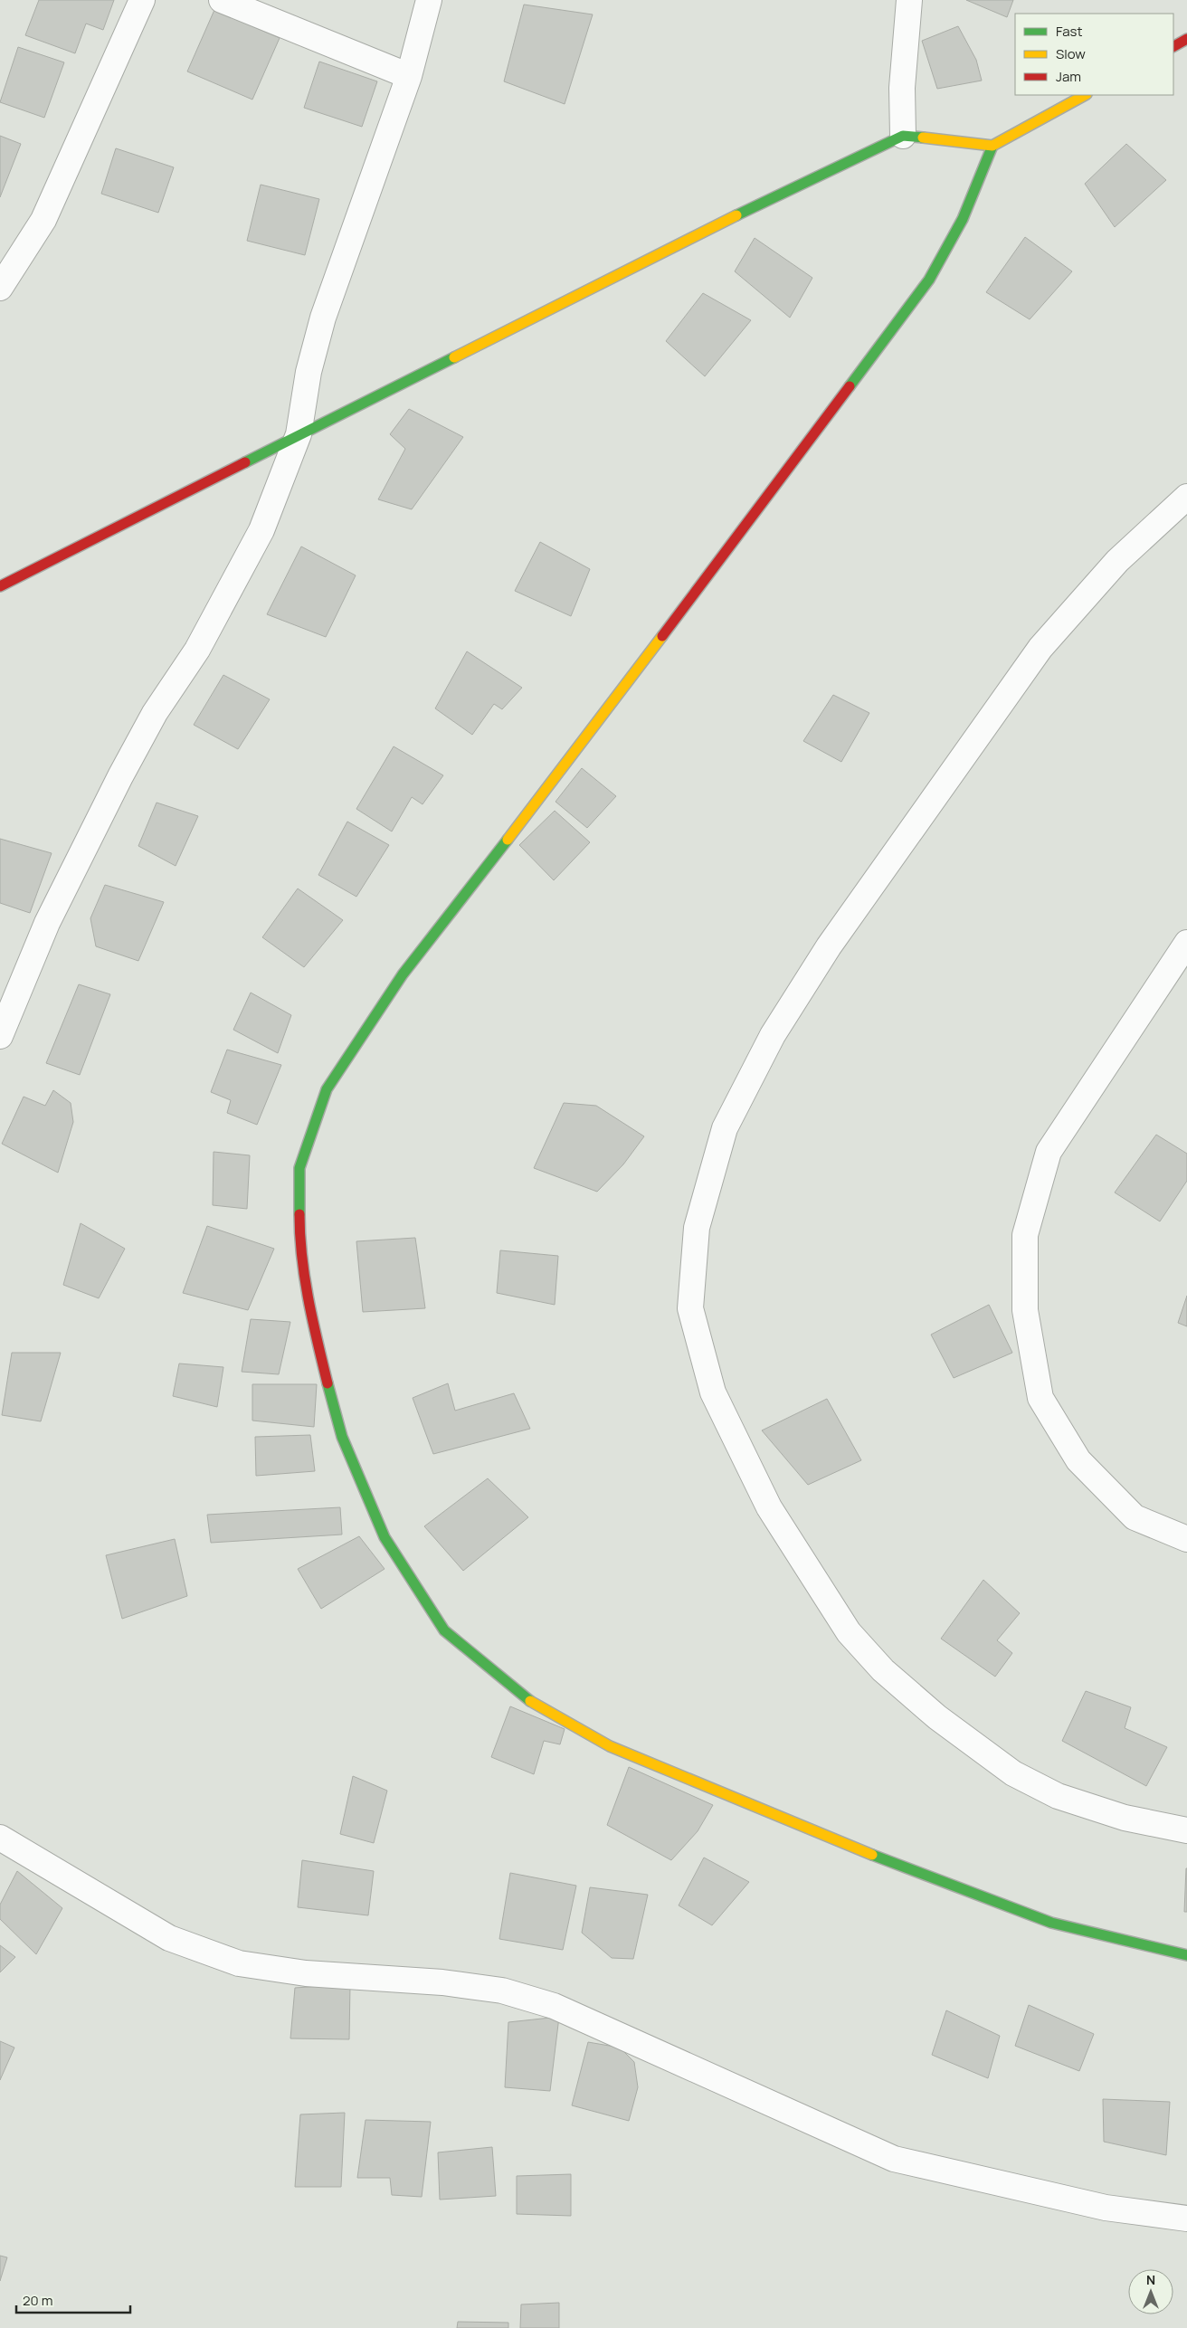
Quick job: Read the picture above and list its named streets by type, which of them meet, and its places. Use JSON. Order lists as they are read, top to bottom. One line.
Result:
{"legend":["Fast","Slow","Jam"],"scale_bar":"20 m","north":"top"}
